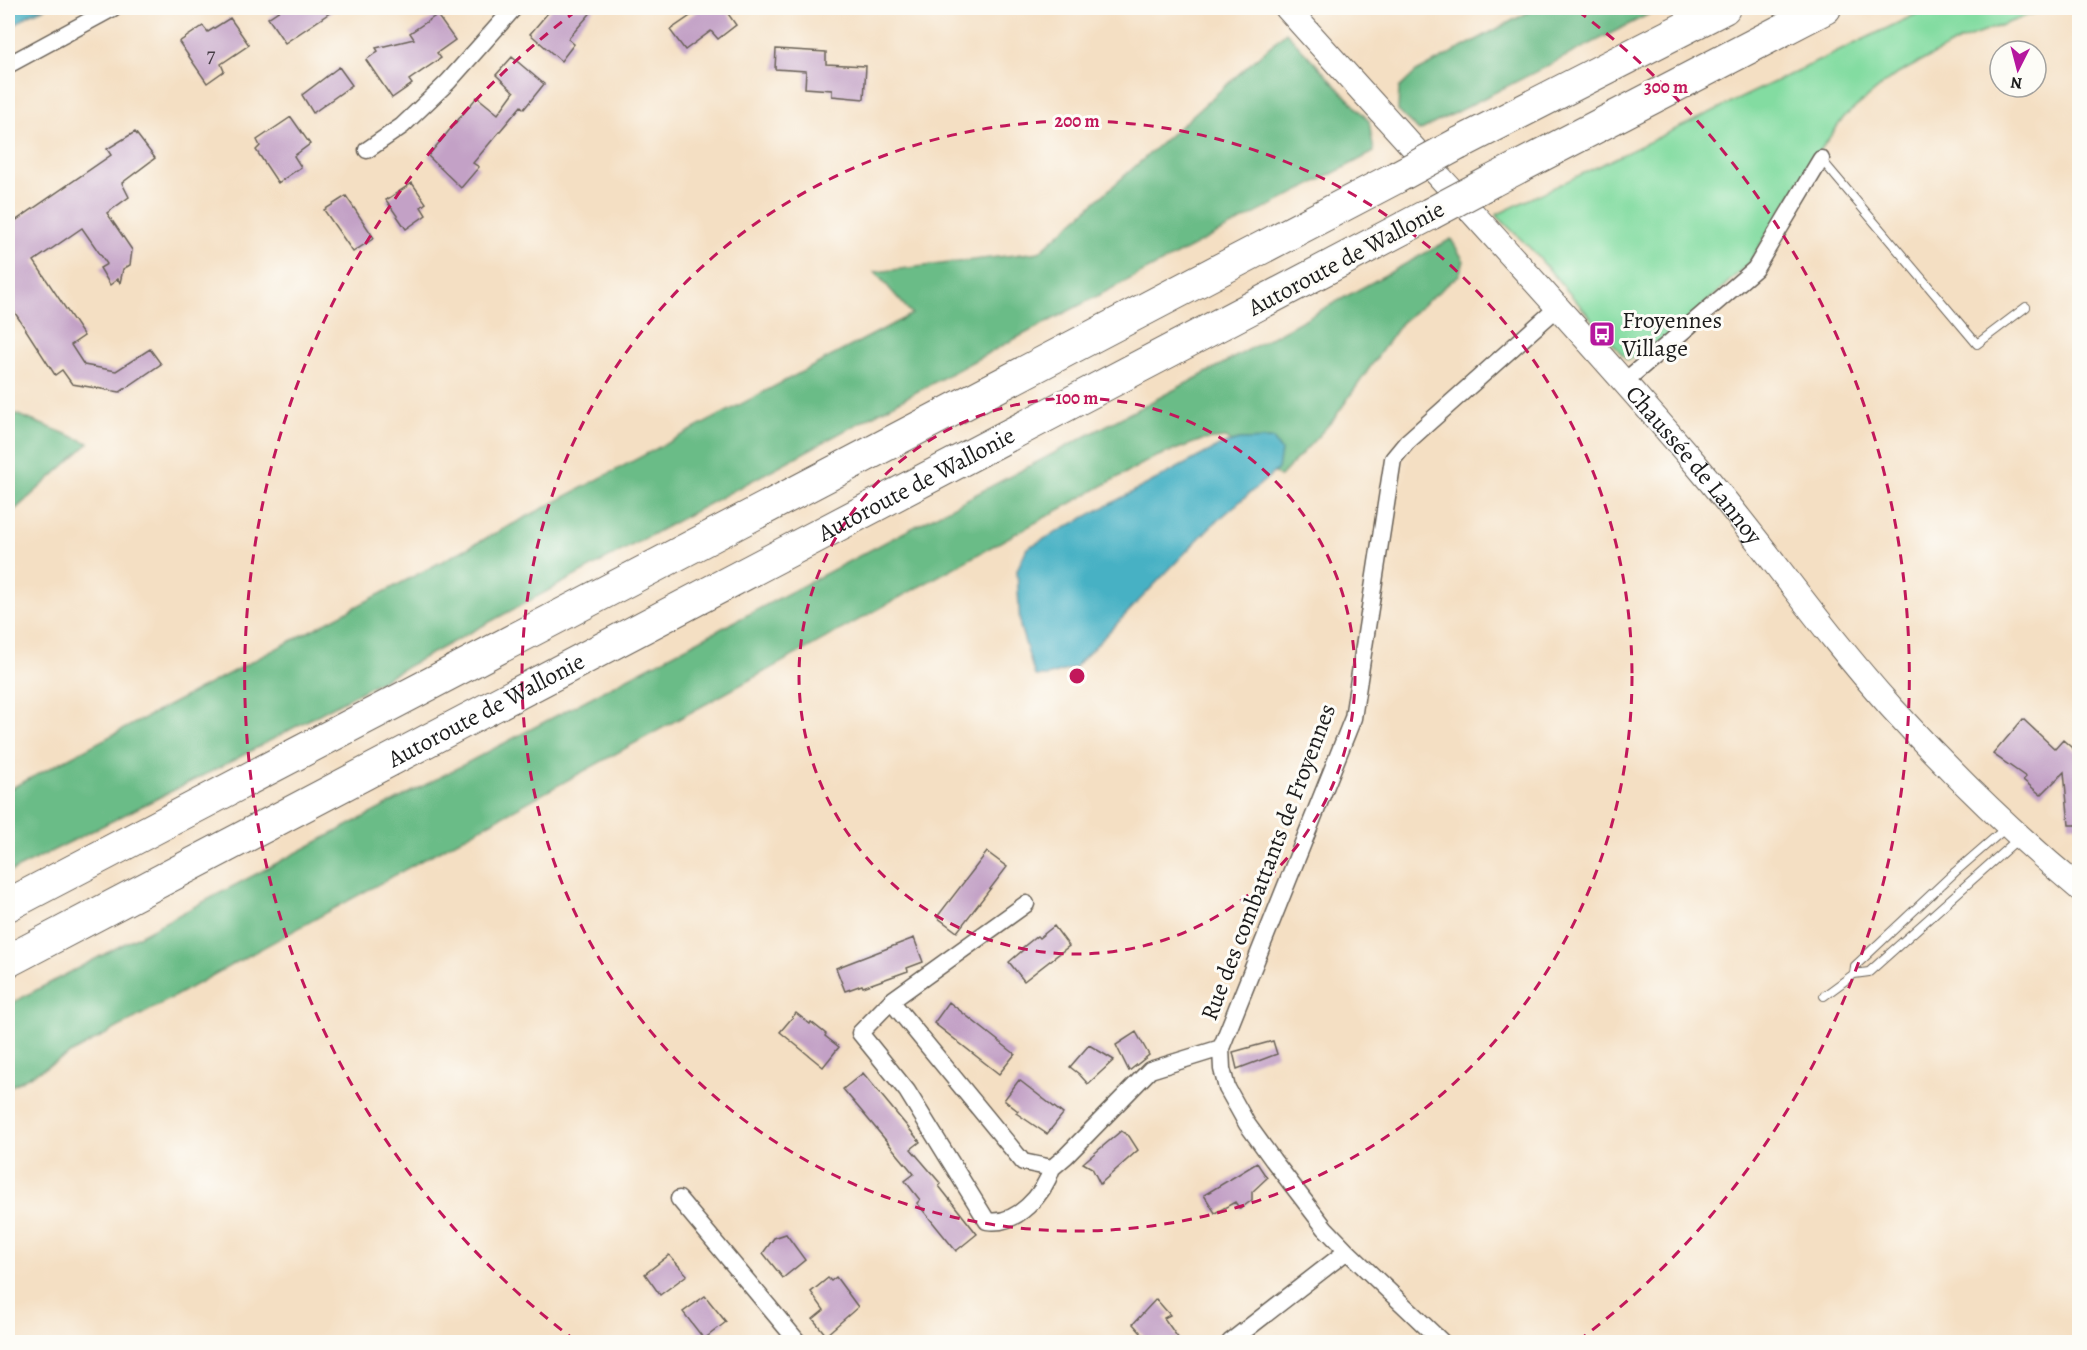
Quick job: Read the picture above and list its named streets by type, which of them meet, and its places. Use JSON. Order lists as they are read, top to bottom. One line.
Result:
{"streets":{"highway":["Autoroute de Wallonie"],"main road":["Chaussée de Lannoy"],"street":["Rue des combattants de Froyennes"]},"crossings":[["Chaussée de Lannoy","Rue des combattants de Froyennes"]],"places":{"bus stop":["Froyennes Village"]},"house_numbers":["7"],"north":"bottom","rings":["300 m","200 m","100 m"]}
